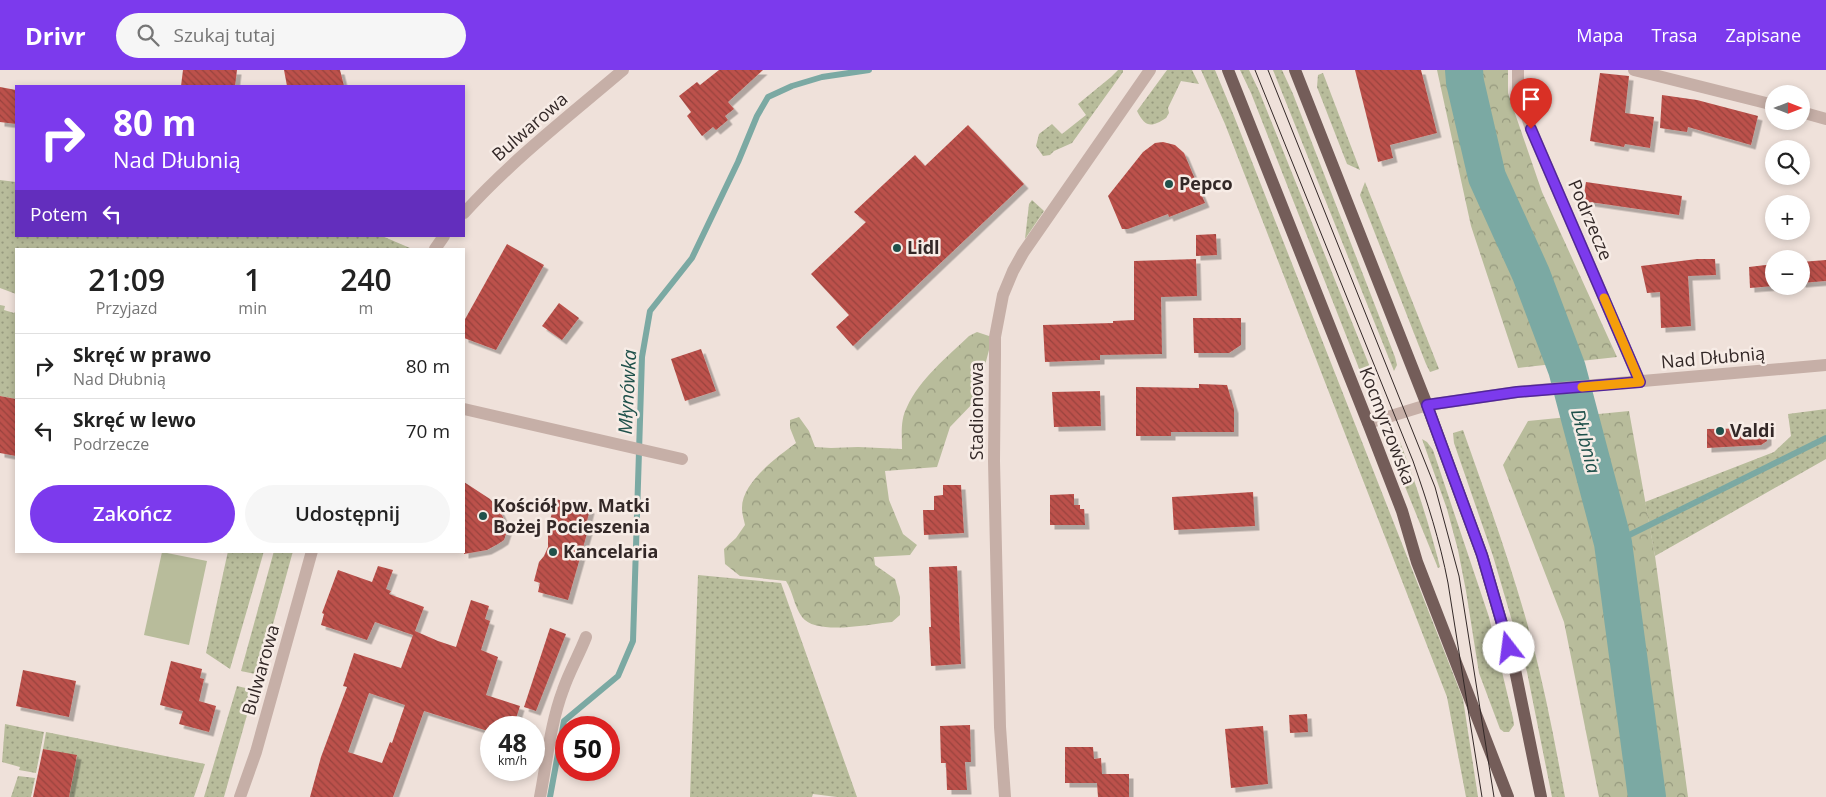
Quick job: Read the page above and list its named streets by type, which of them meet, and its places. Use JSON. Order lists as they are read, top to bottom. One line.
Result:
{"streets":{"main road":["Kocmyrzowska"],"street":["Bulwarowa","Podrzecze","Nad Dłubnią","Stadionowa"]},"crossings":[["Podrzecze","Nad Dłubnią"],["Nad Dłubnią","Kocmyrzowska"]],"water":["Młynówka","Dłubnia"],"places":["Pepco","Lidl","Valdi","Kościół pw. Matki Bożej Pocieszenia","Kancelaria"],"north":"right","page":{"header":"Drivr","search":"Szukaj tutaj","nav":["Mapa","Trasa","Zapisane"],"map_buttons":["+","−"],"turn":["80 m","Nad Dłubnią"],"then":"Potem","eta":["21:09","Przyjazd","1","min","240","m"],"list":[{"name":"Skręć w prawo","note":"Nad Dłubnią","value":"80 m"},{"name":"Skręć w lewo","note":"Podrzecze","value":"70 m"}],"buttons":["Zakończ","Udostępnij"],"speed":"48 km/h","limit":"50"}}
